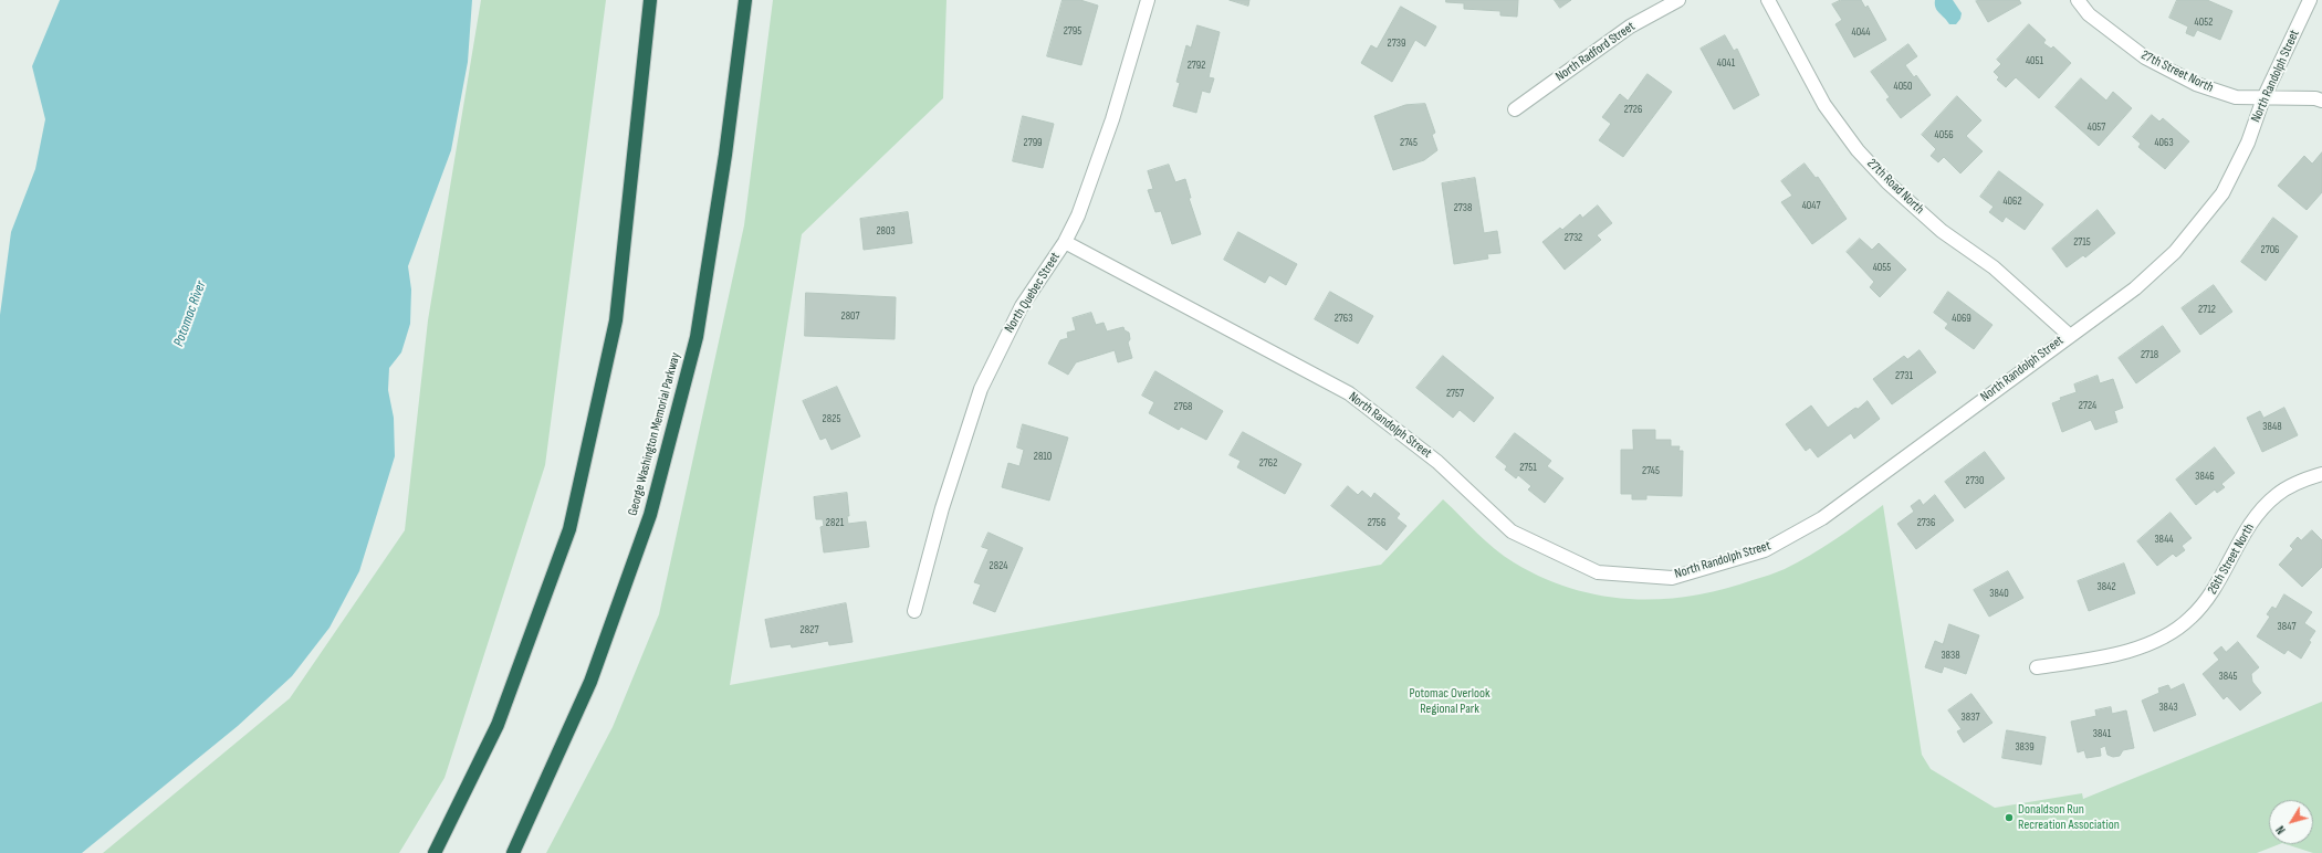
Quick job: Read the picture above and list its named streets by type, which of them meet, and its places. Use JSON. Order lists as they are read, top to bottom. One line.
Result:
{"streets":{"highway":["George Washington Memorial Parkway"],"street":["North Radford Street","27th Street North","North Randolph Street","27th Road North","North Quebec Street","26th Street North"]},"crossings":[["27th Street North","North Randolph Street"],["North Randolph Street","27th Road North"],["North Randolph Street","North Quebec Street"]],"water":["Potomac River"],"parks":["Potomac Overlook Regional Park"],"places":["Donaldson Run Recreation Association"],"house_numbers":["4052","2795","4044","2739","4051","4041","2792","4050","2726","4057","4056","2799","2745","4063","4062","4047","2738","2803","2732","2715","2706","4055","2712","2807","2763","4069","2718","2731","2757","2724","2768","2825","3848","2810","2762","2751","2745","3846","2730","2821","2756","2736","3844","2824","3842","3840","3847","2827","3838","3845","3843","3837","3841","3839"],"north":"bottom left"}
